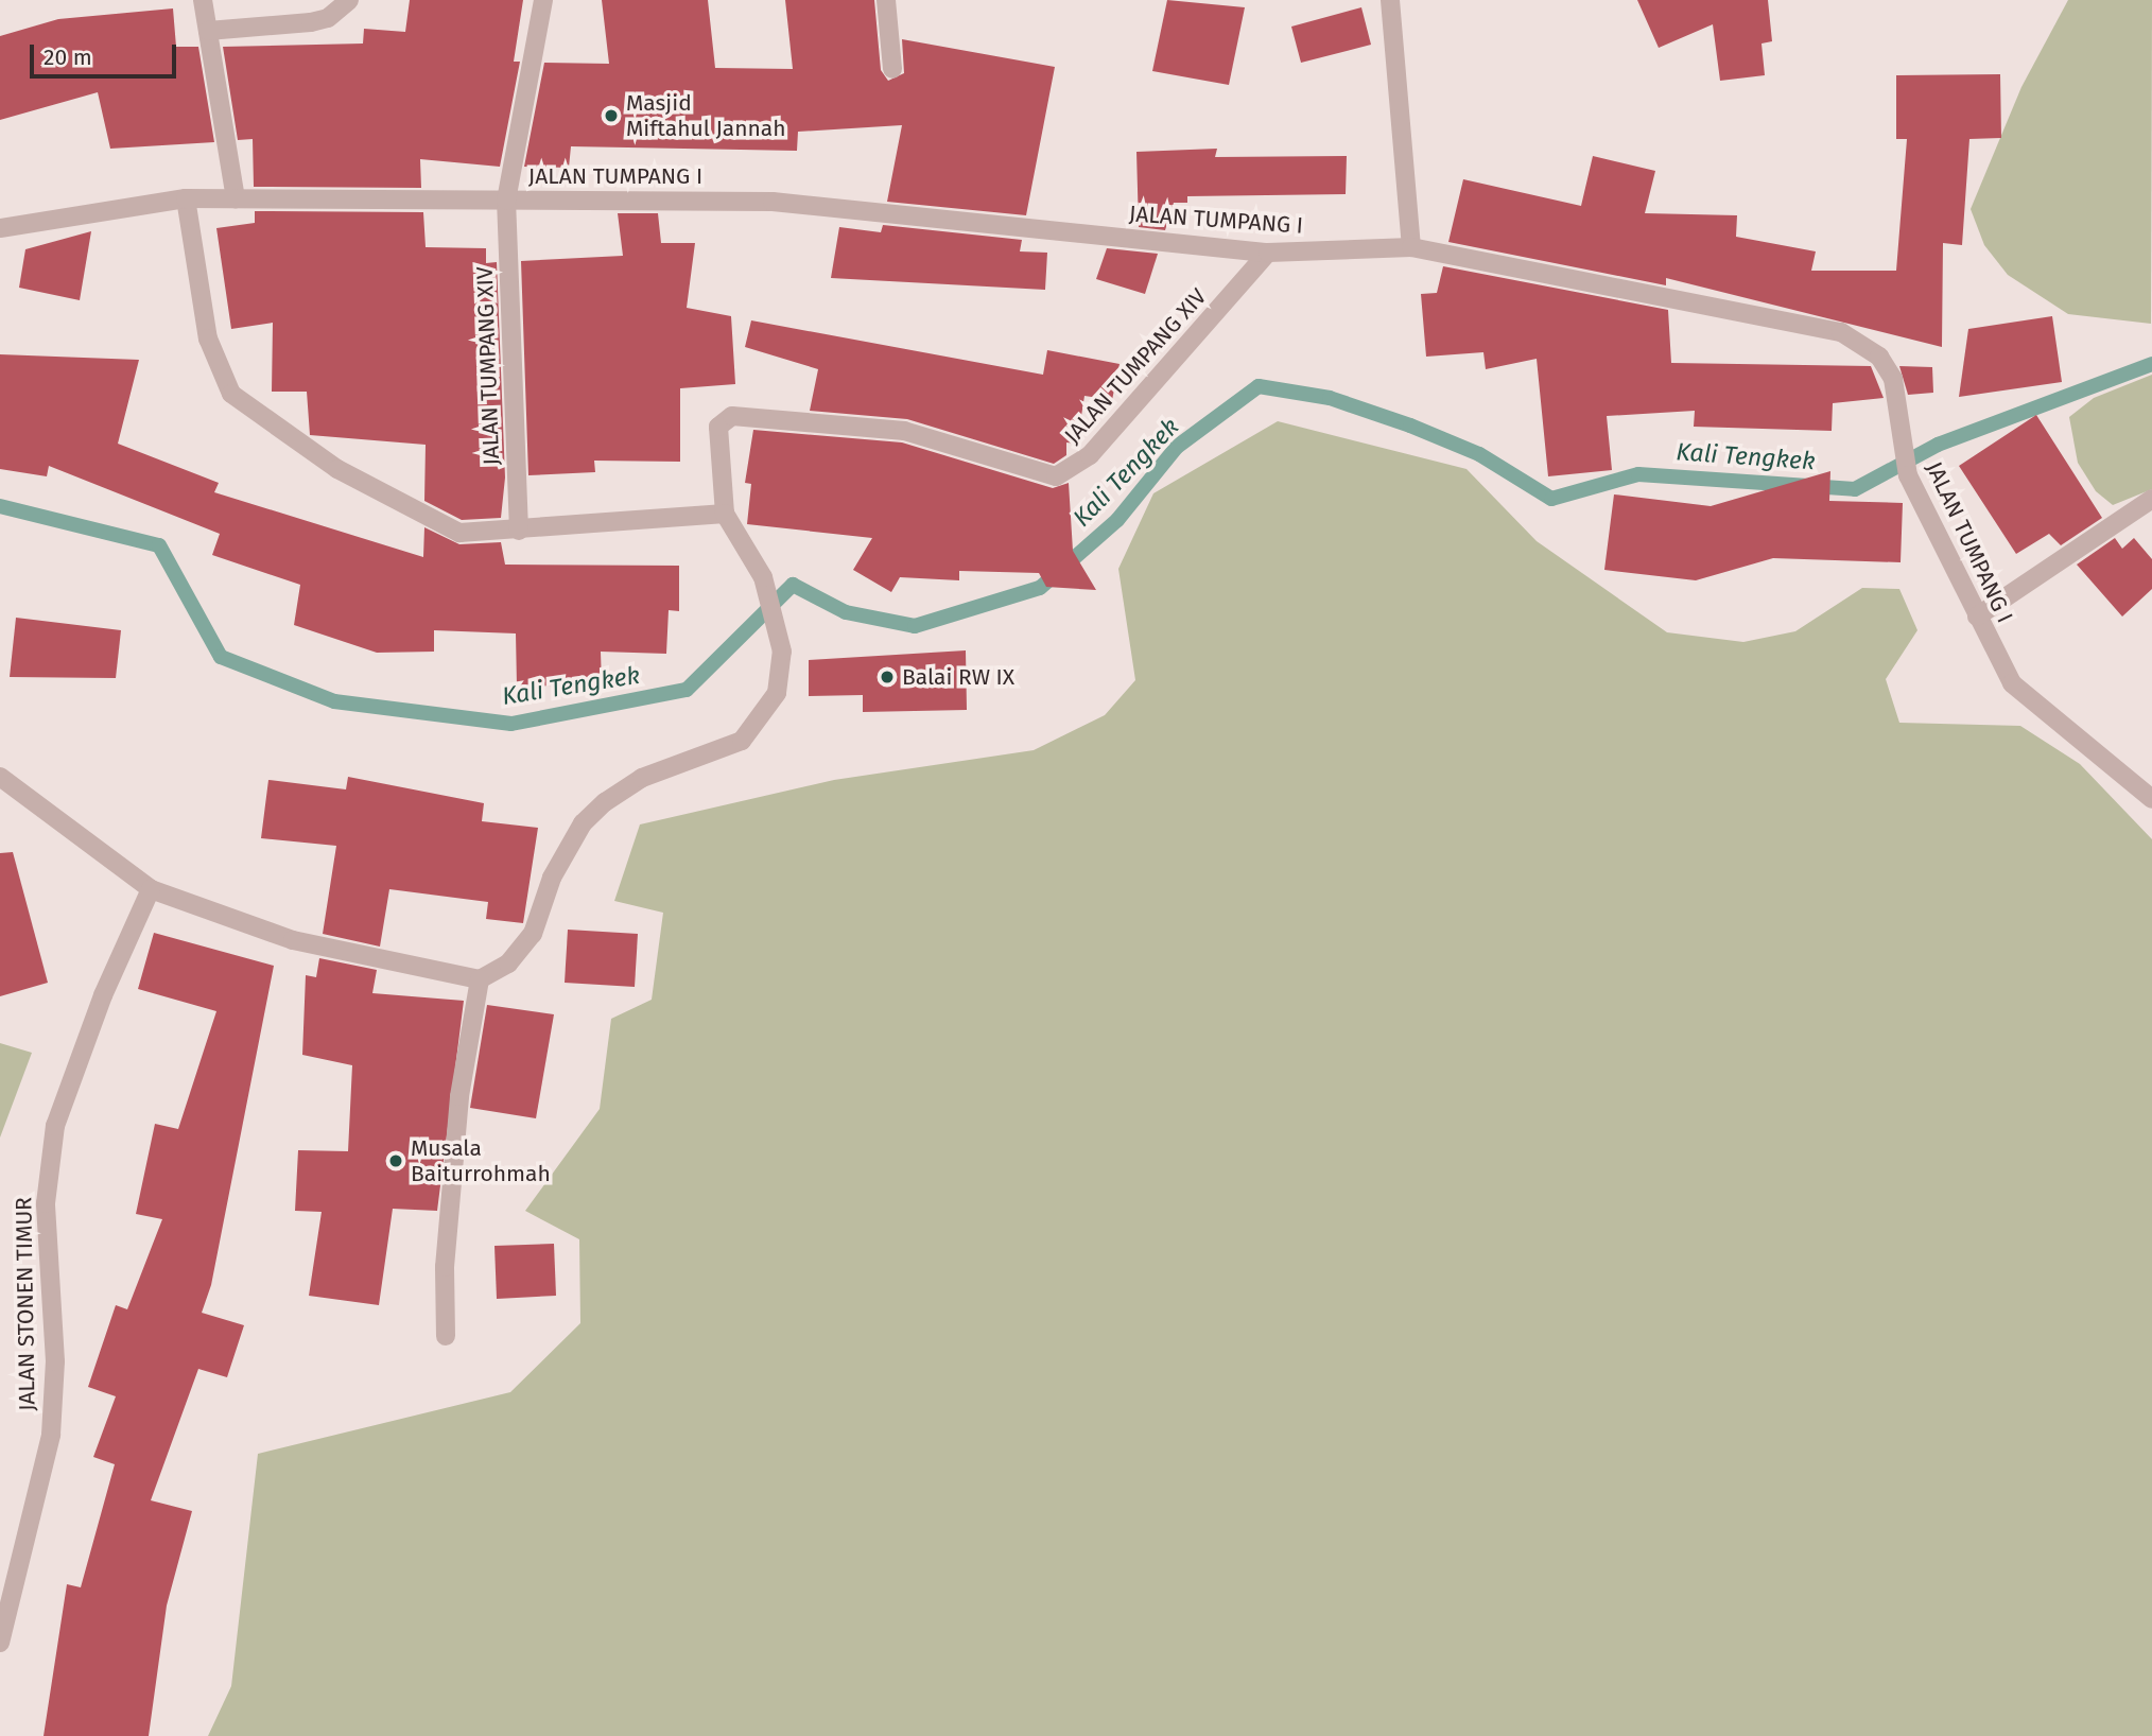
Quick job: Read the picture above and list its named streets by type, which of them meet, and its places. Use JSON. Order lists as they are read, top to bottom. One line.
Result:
{"streets":{"street":["JALAN TUMPANG I","JALAN TUMPANG XIV","JALAN STONEN TIMUR"]},"crossings":[["JALAN TUMPANG I","JALAN TUMPANG XIV"]],"water":["Kali Tengkek"],"places":["Masjid Miftahul Jannah","Balai RW IX","Musala Baiturrohmah"],"scale_bar":"20 m"}
